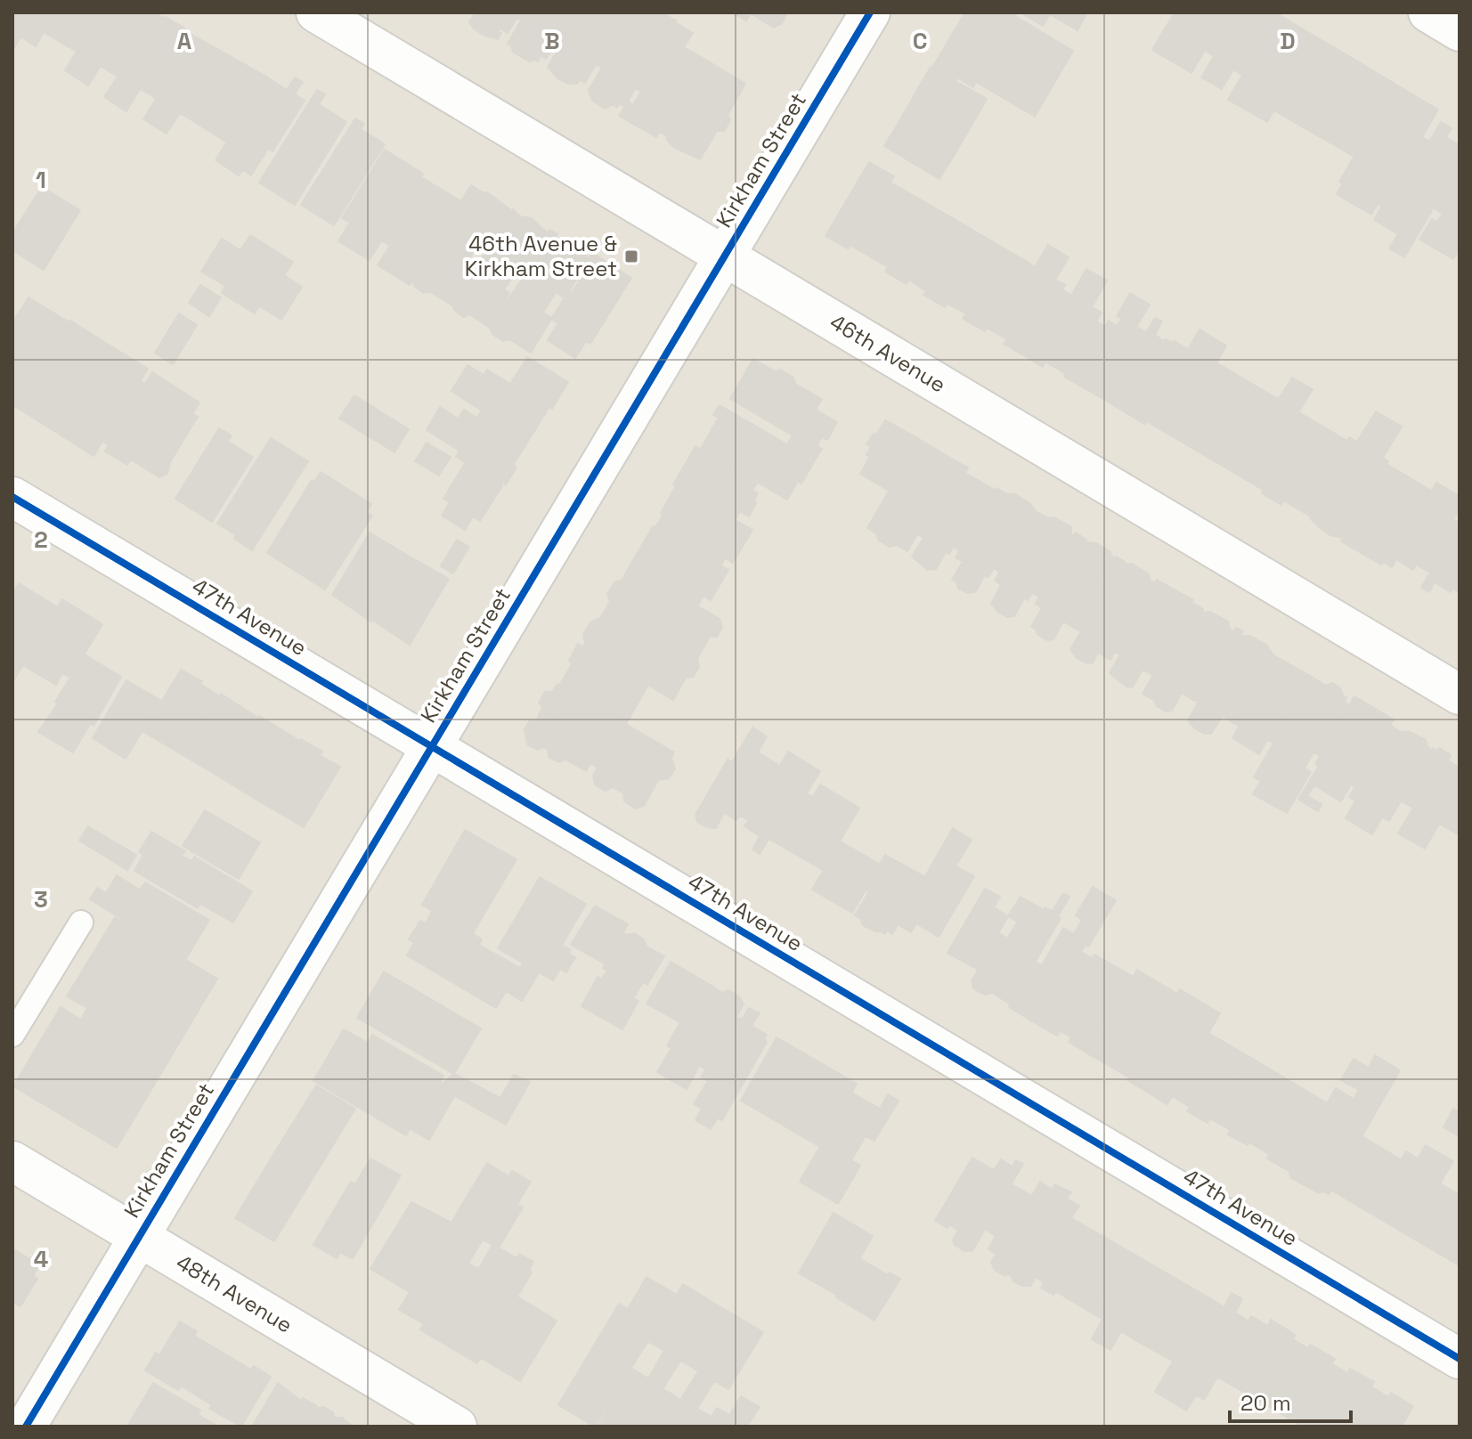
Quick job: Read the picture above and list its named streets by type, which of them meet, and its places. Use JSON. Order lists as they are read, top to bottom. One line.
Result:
{"streets":{"street":["Kirkham Street","46th Avenue","47th Avenue","48th Avenue"]},"crossings":[["Kirkham Street","46th Avenue"],["Kirkham Street","47th Avenue"],["Kirkham Street","48th Avenue"]],"places":{"transit":["46th Avenue & Kirkham Street"]},"scale_bar":"20 m","grid":{"columns":["A","B","C","D"],"rows":["1","2","3","4"]}}
